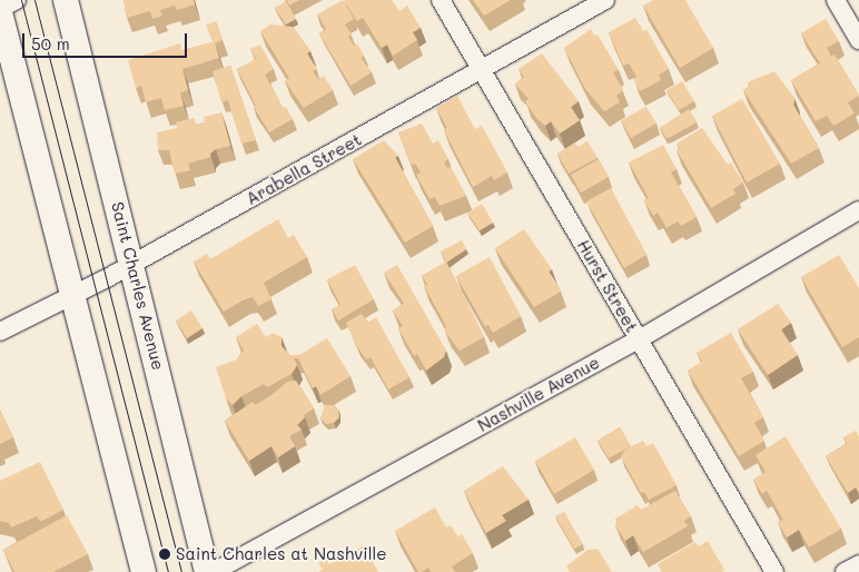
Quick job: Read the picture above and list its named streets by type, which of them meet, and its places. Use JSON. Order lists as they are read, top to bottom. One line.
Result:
{"streets":{"main road":["Saint Charles Avenue"],"street":["Arabella Street","Hurst Street","Nashville Avenue"]},"crossings":[["Arabella Street","Saint Charles Avenue"],["Arabella Street","Hurst Street"],["Hurst Street","Nashville Avenue"]],"places":["Saint Charles at Nashville"],"scale_bar":"50 m"}
